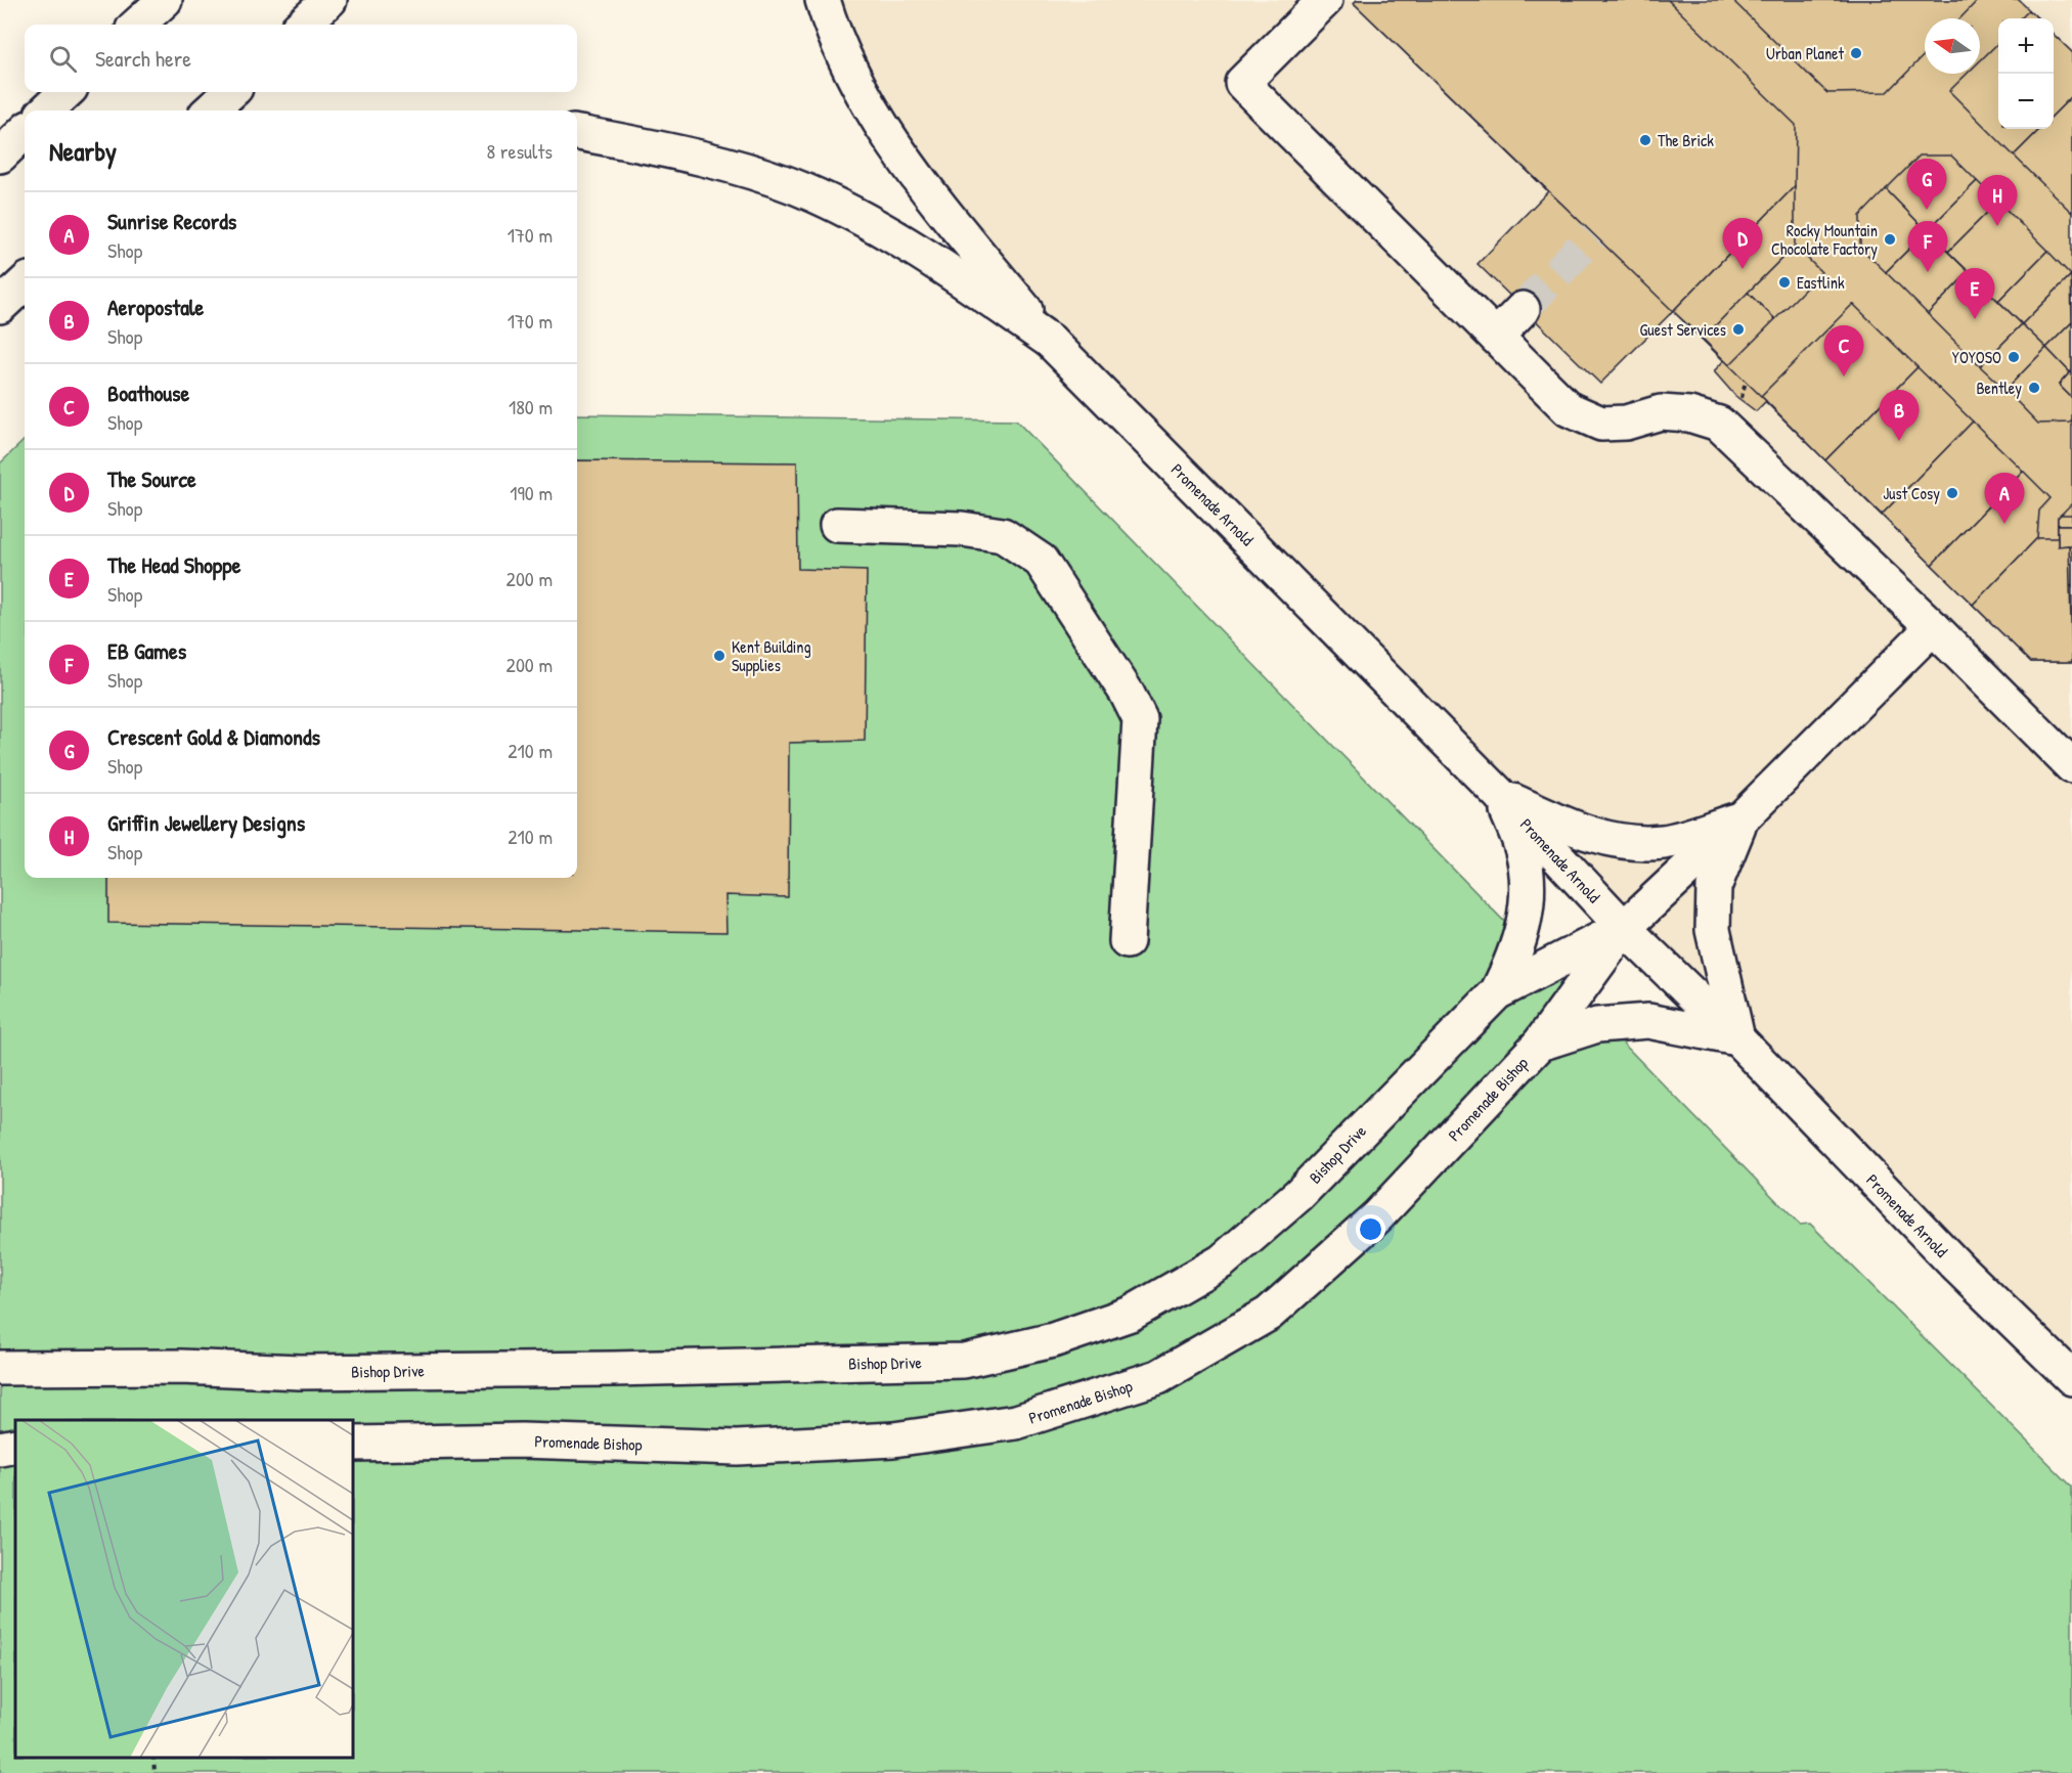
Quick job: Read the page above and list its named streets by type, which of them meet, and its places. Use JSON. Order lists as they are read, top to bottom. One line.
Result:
{"streets":{"main road":["Promenade Arnold","Promenade Bishop","Bishop Drive"]},"crossings":[["Promenade Arnold","Promenade Bishop"],["Promenade Arnold","Bishop Drive"],["Promenade Bishop","Bishop Drive"]],"places":["Urban Planet","The Brick","Rocky Mountain Chocolate Factory","Eastlink","Guest Services","YOYOSO","Bentley","Just Cosy","Kent Building Supplies"],"north":"left","page":{"map_buttons":["+","−"],"search":"Search here","heading":["Nearby","8 results"],"pins":["G","H","D","F","E","C","B","A"],"list":[{"mark":"A","name":"Sunrise Records","note":"Shop","value":"170 m"},{"mark":"B","name":"Aeropostale","note":"Shop","value":"170 m"},{"mark":"C","name":"Boathouse","note":"Shop","value":"180 m"},{"mark":"D","name":"The Source","note":"Shop","value":"190 m"},{"mark":"E","name":"The Head Shoppe","note":"Shop","value":"200 m"},{"mark":"F","name":"EB Games","note":"Shop","value":"200 m"},{"mark":"G","name":"Crescent Gold & Diamonds","note":"Shop","value":"210 m"},{"mark":"H","name":"Griffin Jewellery Designs","note":"Shop","value":"210 m"}]}}
